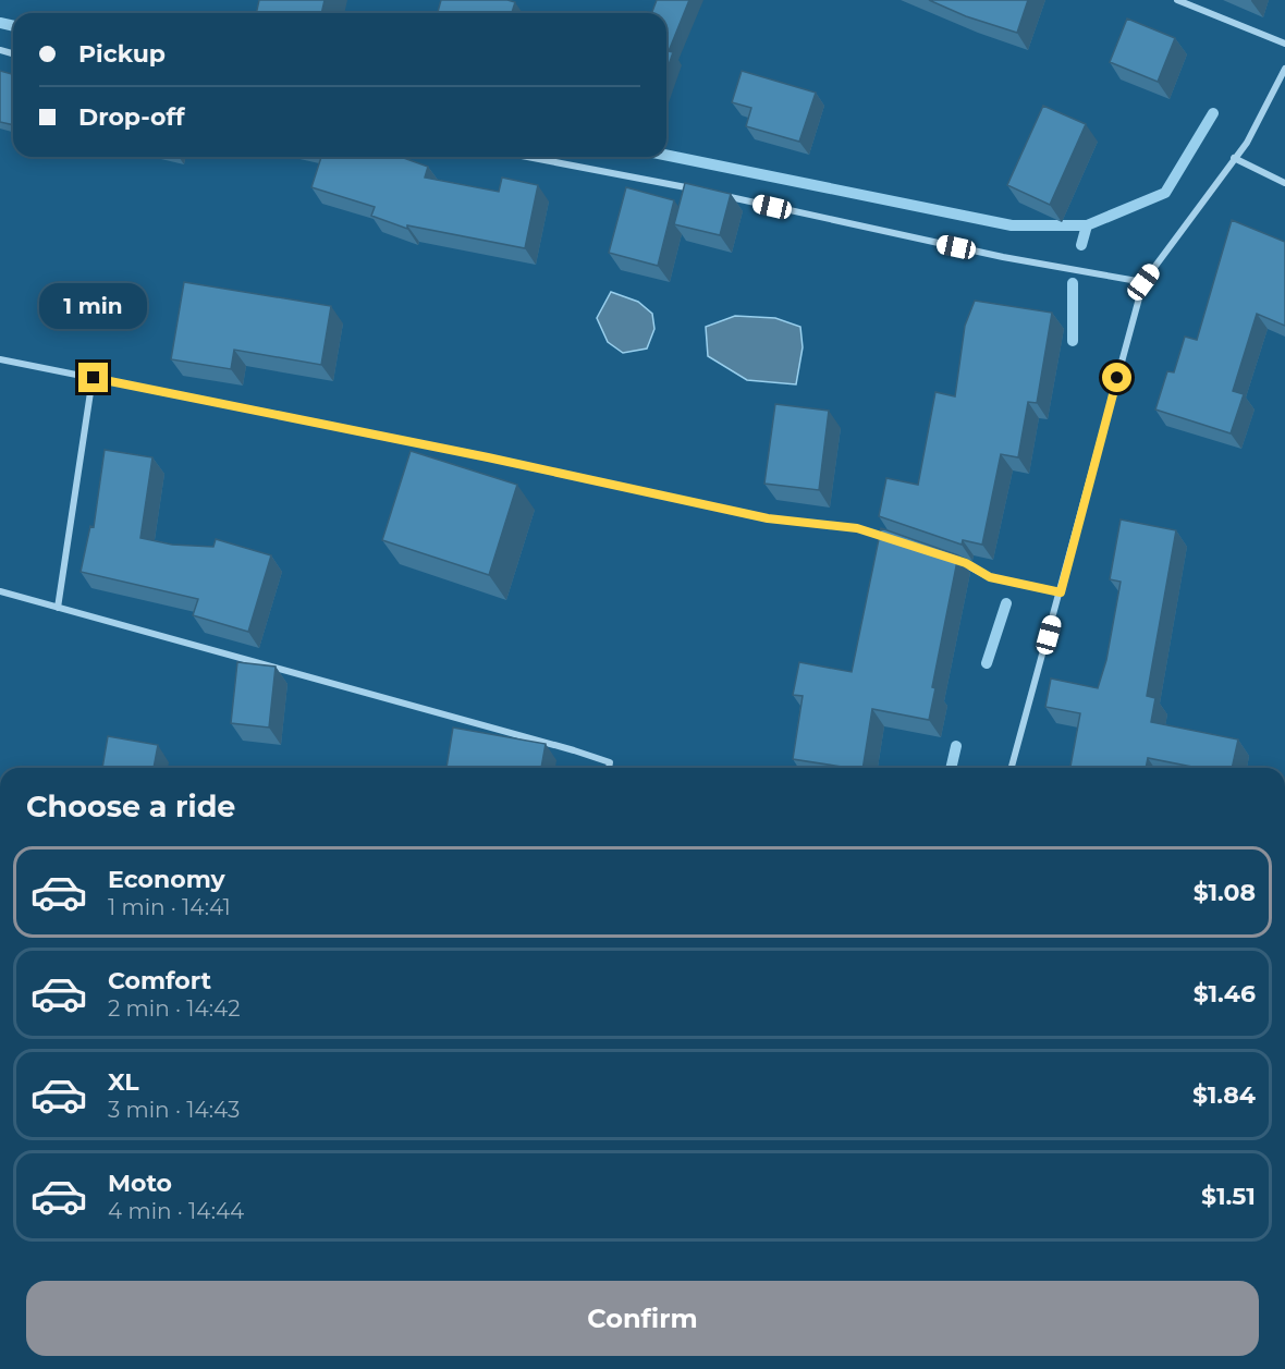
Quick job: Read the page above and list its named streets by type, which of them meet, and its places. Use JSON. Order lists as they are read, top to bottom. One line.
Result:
{"page":{"banner":["Pickup","Drop-off"],"bubble":"1 min","heading":"Choose a ride","list":[{"name":"Economy","note":"1 min · 14:41","value":"$1.08"},{"name":"Comfort","note":"2 min · 14:42","value":"$1.46"},{"name":"XL","note":"3 min · 14:43","value":"$1.84"},{"name":"Moto","note":"4 min · 14:44","value":"$1.51"}],"buttons":"Confirm"}}
